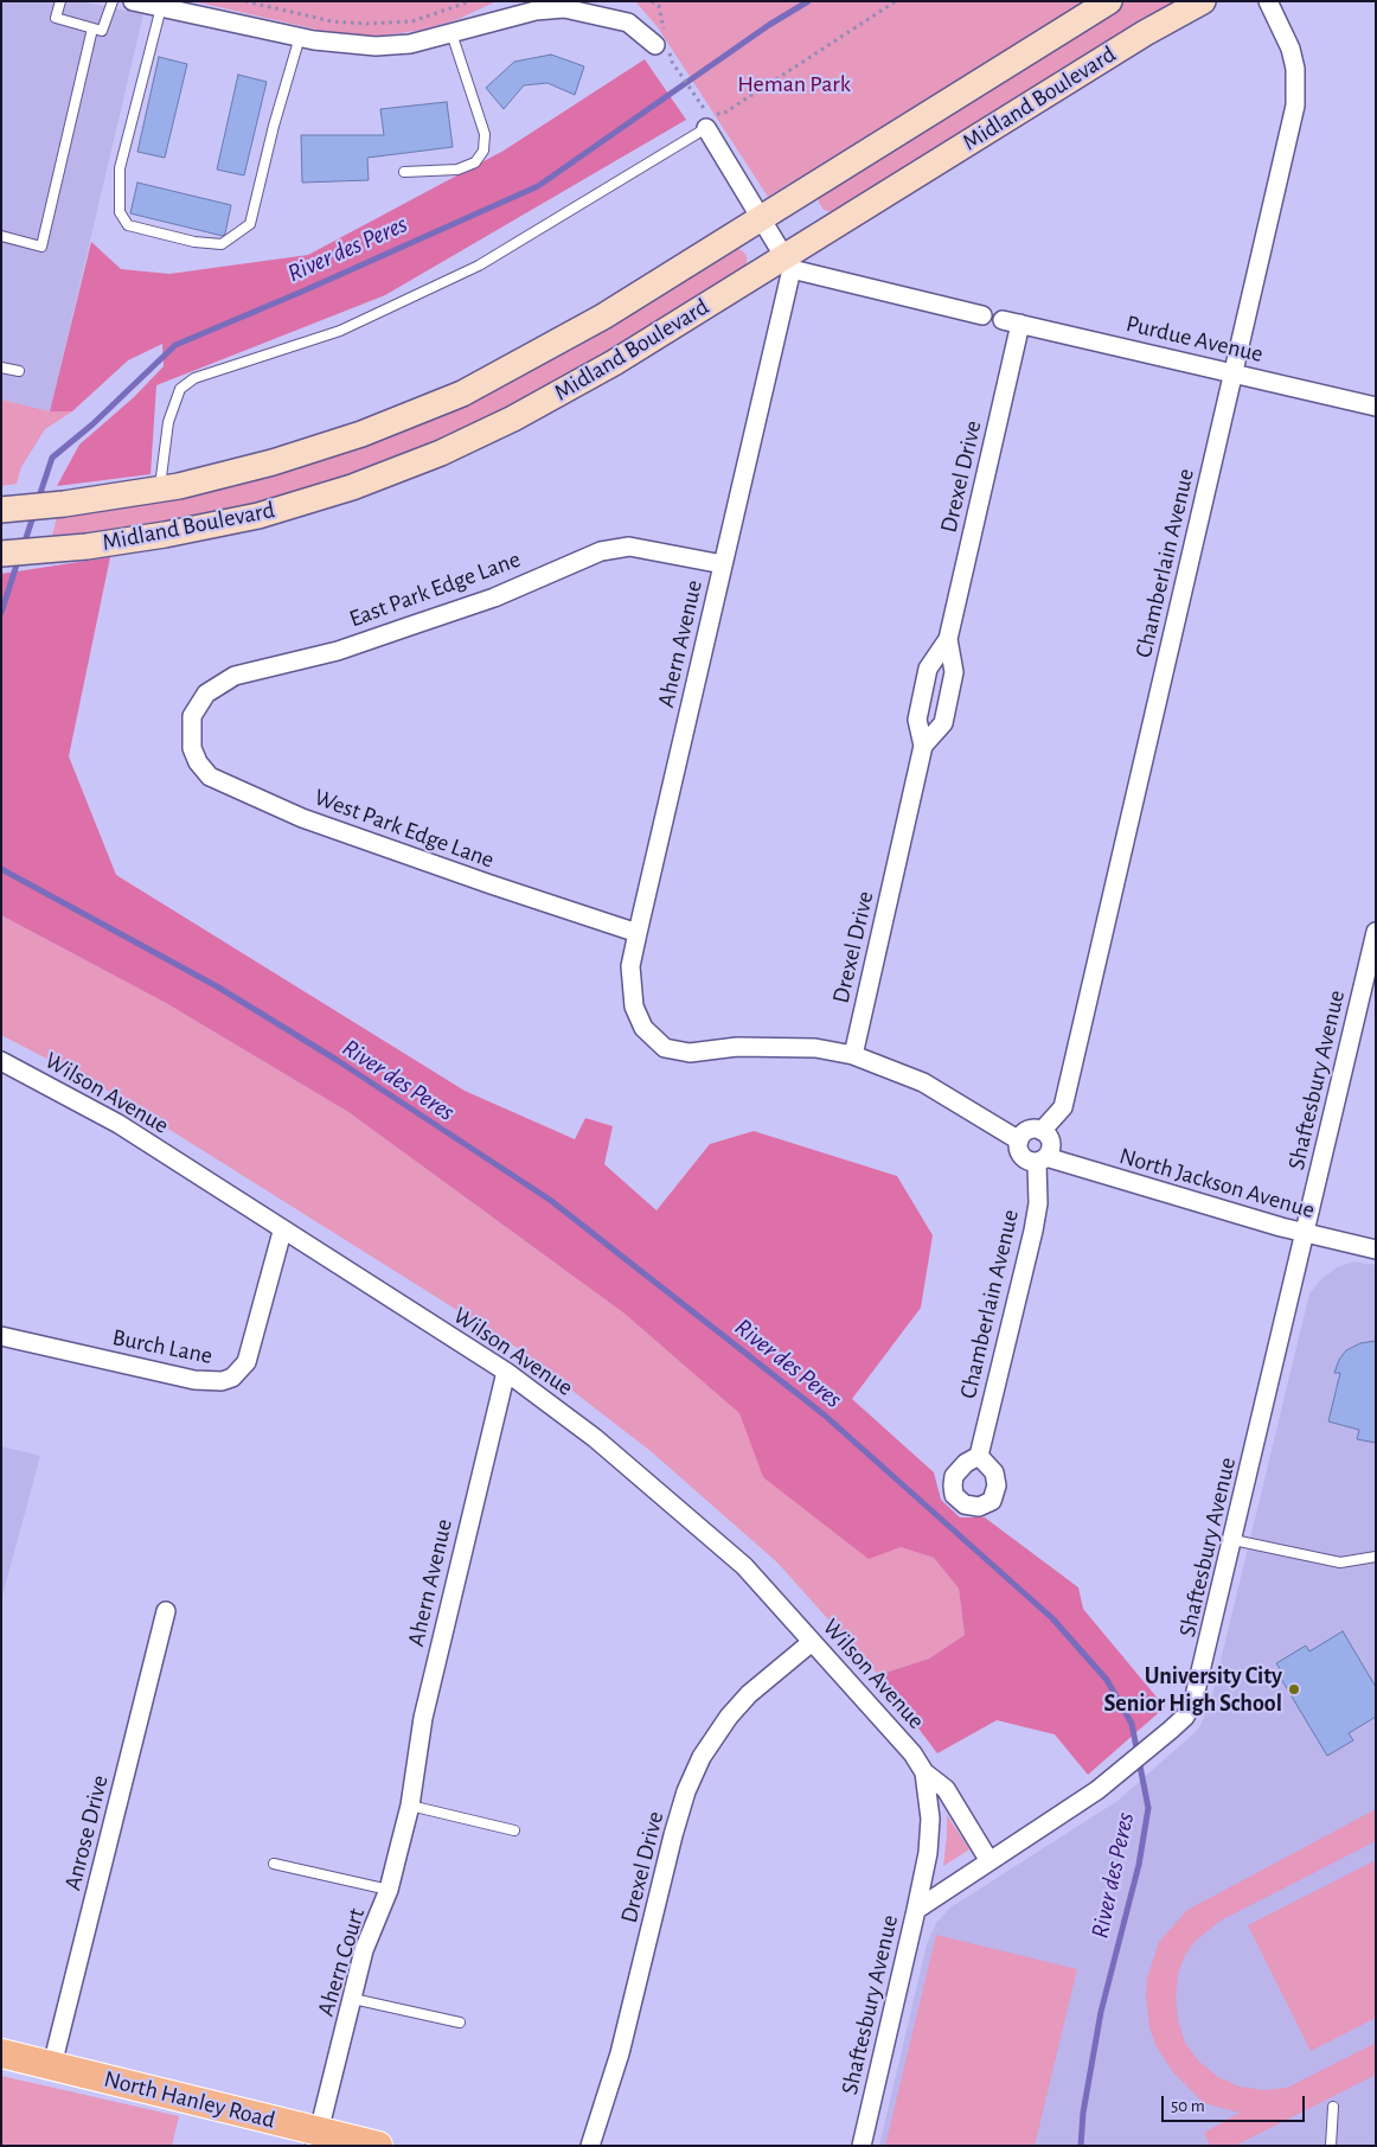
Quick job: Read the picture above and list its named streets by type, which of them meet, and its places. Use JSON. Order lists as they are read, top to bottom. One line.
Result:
{"streets":{"main road":["Midland Boulevard","North Hanley Road"],"street":["Purdue Avenue","Drexel Drive","Chamberlain Avenue","East Park Edge Lane","Ahern Avenue","West Park Edge Lane","Shaftesbury Avenue","Wilson Avenue","North Jackson Avenue","Burch Lane","Anrose Drive","Ahern Court"]},"crossings":[["Midland Boulevard","Ahern Avenue"],["Purdue Avenue","Drexel Drive"],["Purdue Avenue","Chamberlain Avenue"],["Drexel Drive","Ahern Avenue"],["Drexel Drive","Wilson Avenue"],["Chamberlain Avenue","North Jackson Avenue"],["East Park Edge Lane","Ahern Avenue"],["East Park Edge Lane","West Park Edge Lane"],["Ahern Avenue","West Park Edge Lane"],["Ahern Avenue","Wilson Avenue"],["Ahern Avenue","Ahern Court"],["Shaftesbury Avenue","Wilson Avenue"],["Shaftesbury Avenue","North Jackson Avenue"],["Wilson Avenue","Burch Lane"],["Anrose Drive","North Hanley Road"],["Ahern Court","North Hanley Road"]],"water":["River des Peres"],"parks":["Heman Park"],"places":["University City Senior High School"],"scale_bar":"50 m"}
